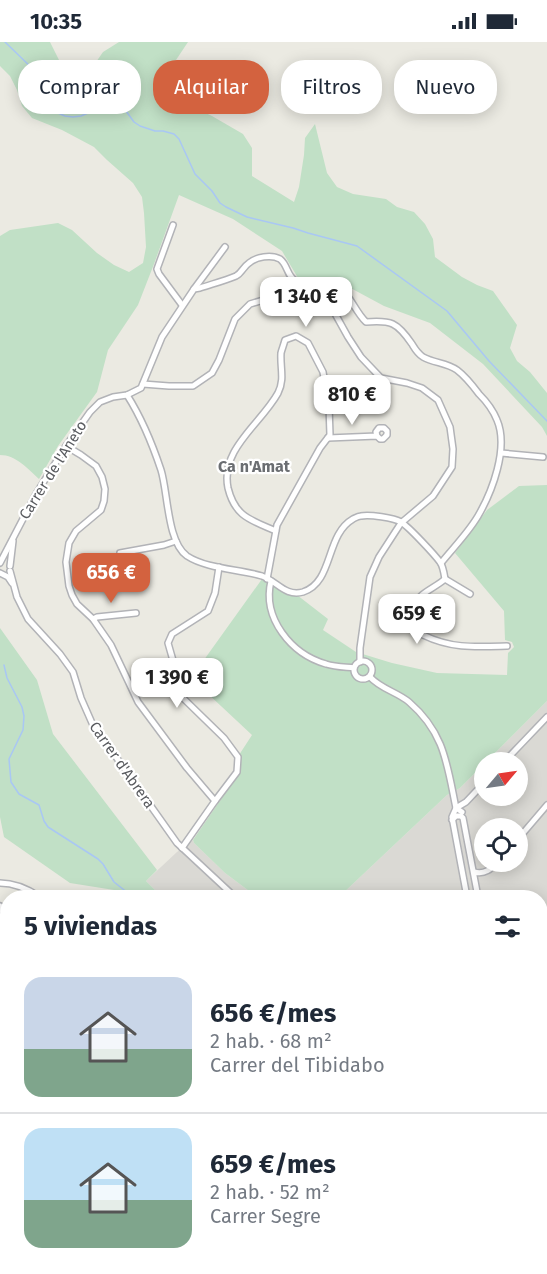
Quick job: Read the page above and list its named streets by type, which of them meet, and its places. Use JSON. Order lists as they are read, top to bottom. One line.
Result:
{"streets":{"street":["Carrer de l'Aneto","Carrer d'Abrera"]},"crossings":[["Carrer de l'Aneto","Carrer d'Abrera"]],"districts":["Ca n'Amat"],"north":"top right","page":{"status":"10:35","chip":["Comprar","Alquilar","Filtros","Nuevo"],"price":["1 340 €","810 €","656 €","659 €","1 390 €"],"heading":"5 viviendas","list":[{"name":"656 €/mes","note":"2 hab. · 68 m² · Carrer del Tibidabo"},{"name":"659 €/mes","note":"2 hab. · 52 m² · Carrer Segre"}]}}
